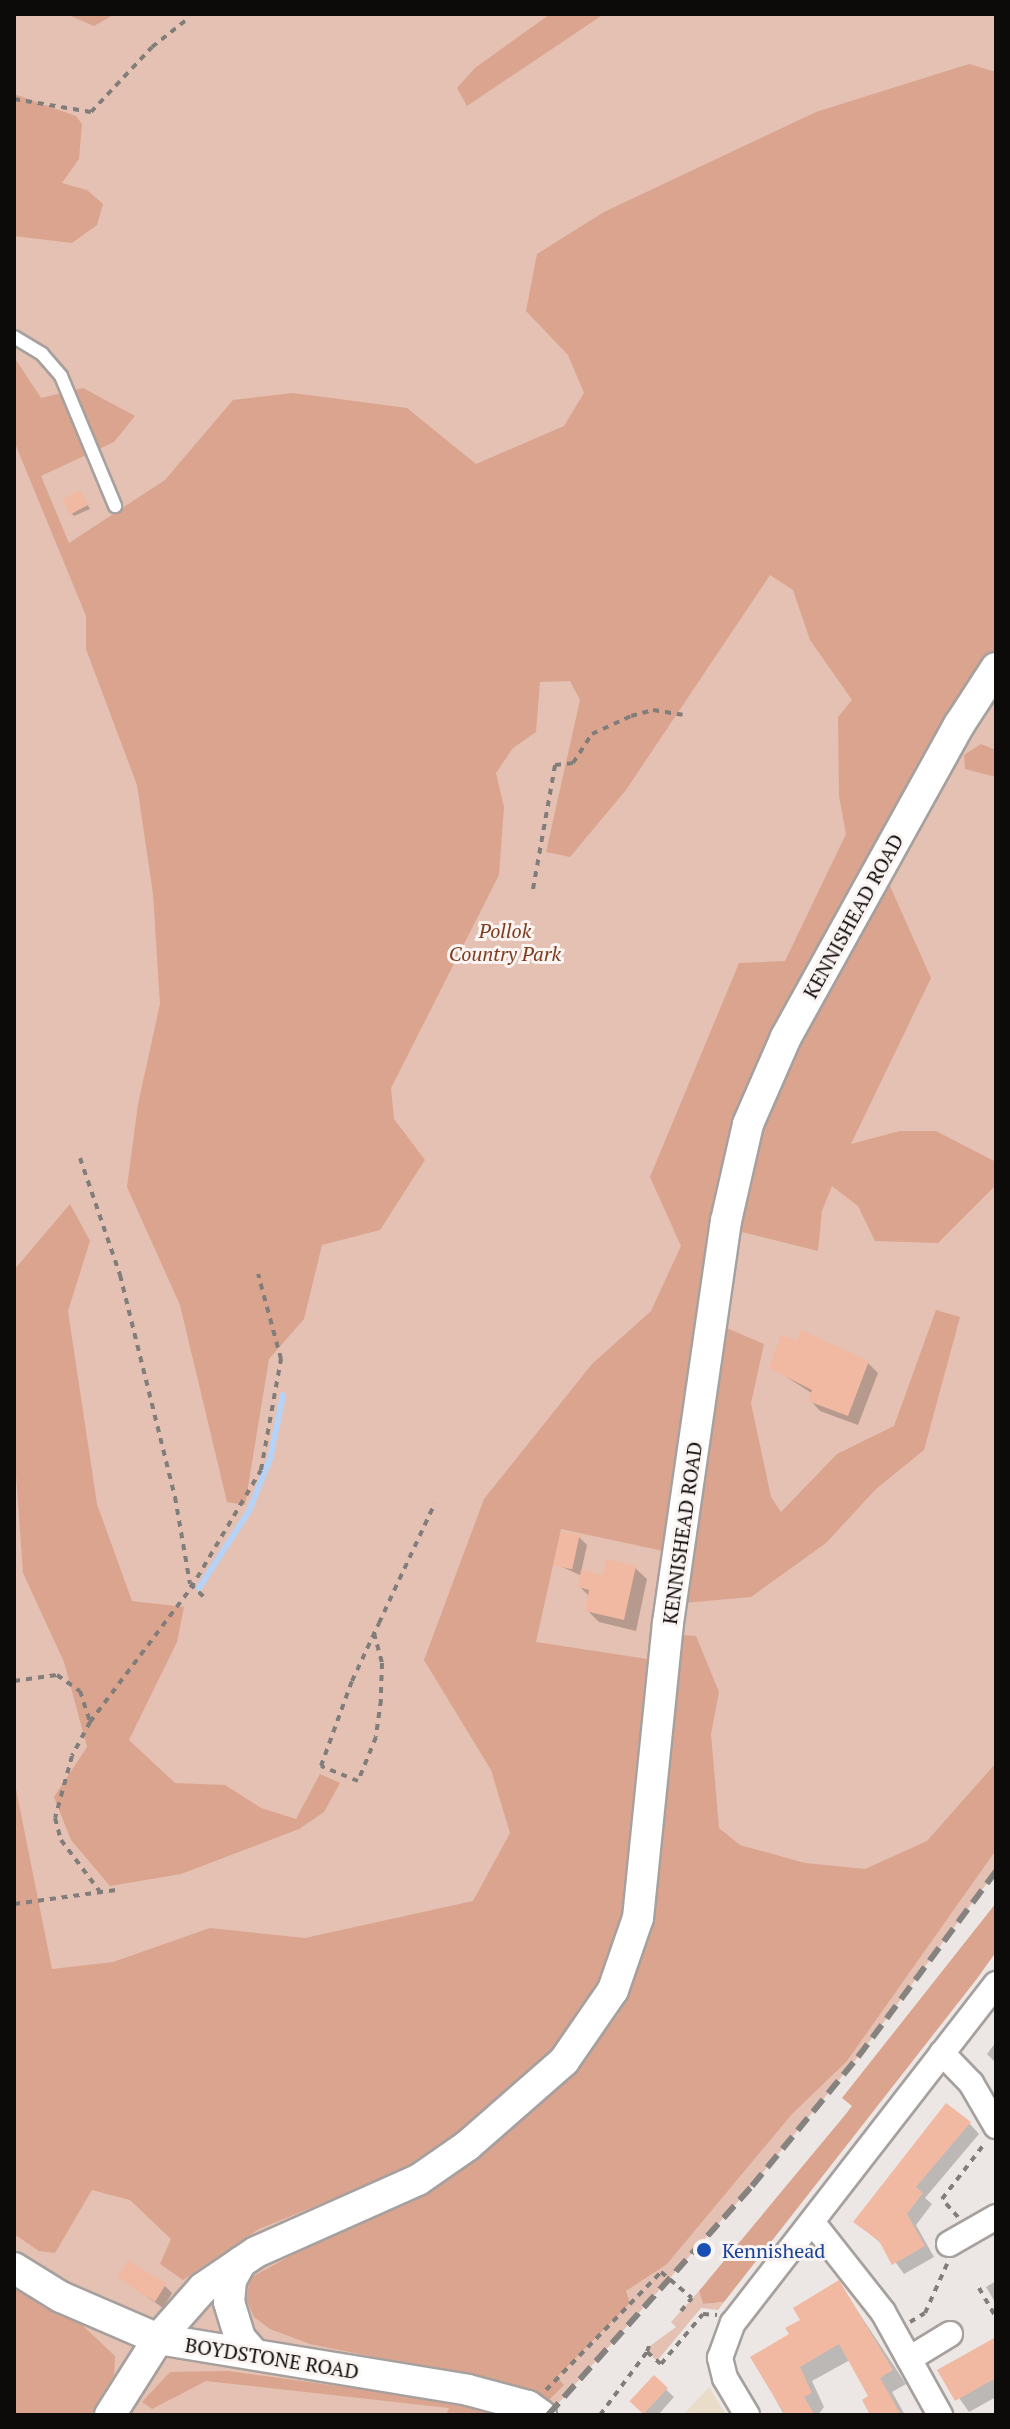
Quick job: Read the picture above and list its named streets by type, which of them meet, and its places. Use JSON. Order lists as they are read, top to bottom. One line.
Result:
{"streets":{"street":["KENNISHEAD ROAD","BOYDSTONE ROAD"]},"crossings":[["KENNISHEAD ROAD","BOYDSTONE ROAD"]],"parks":["Pollok Country Park"],"places":["Kennishead"]}
